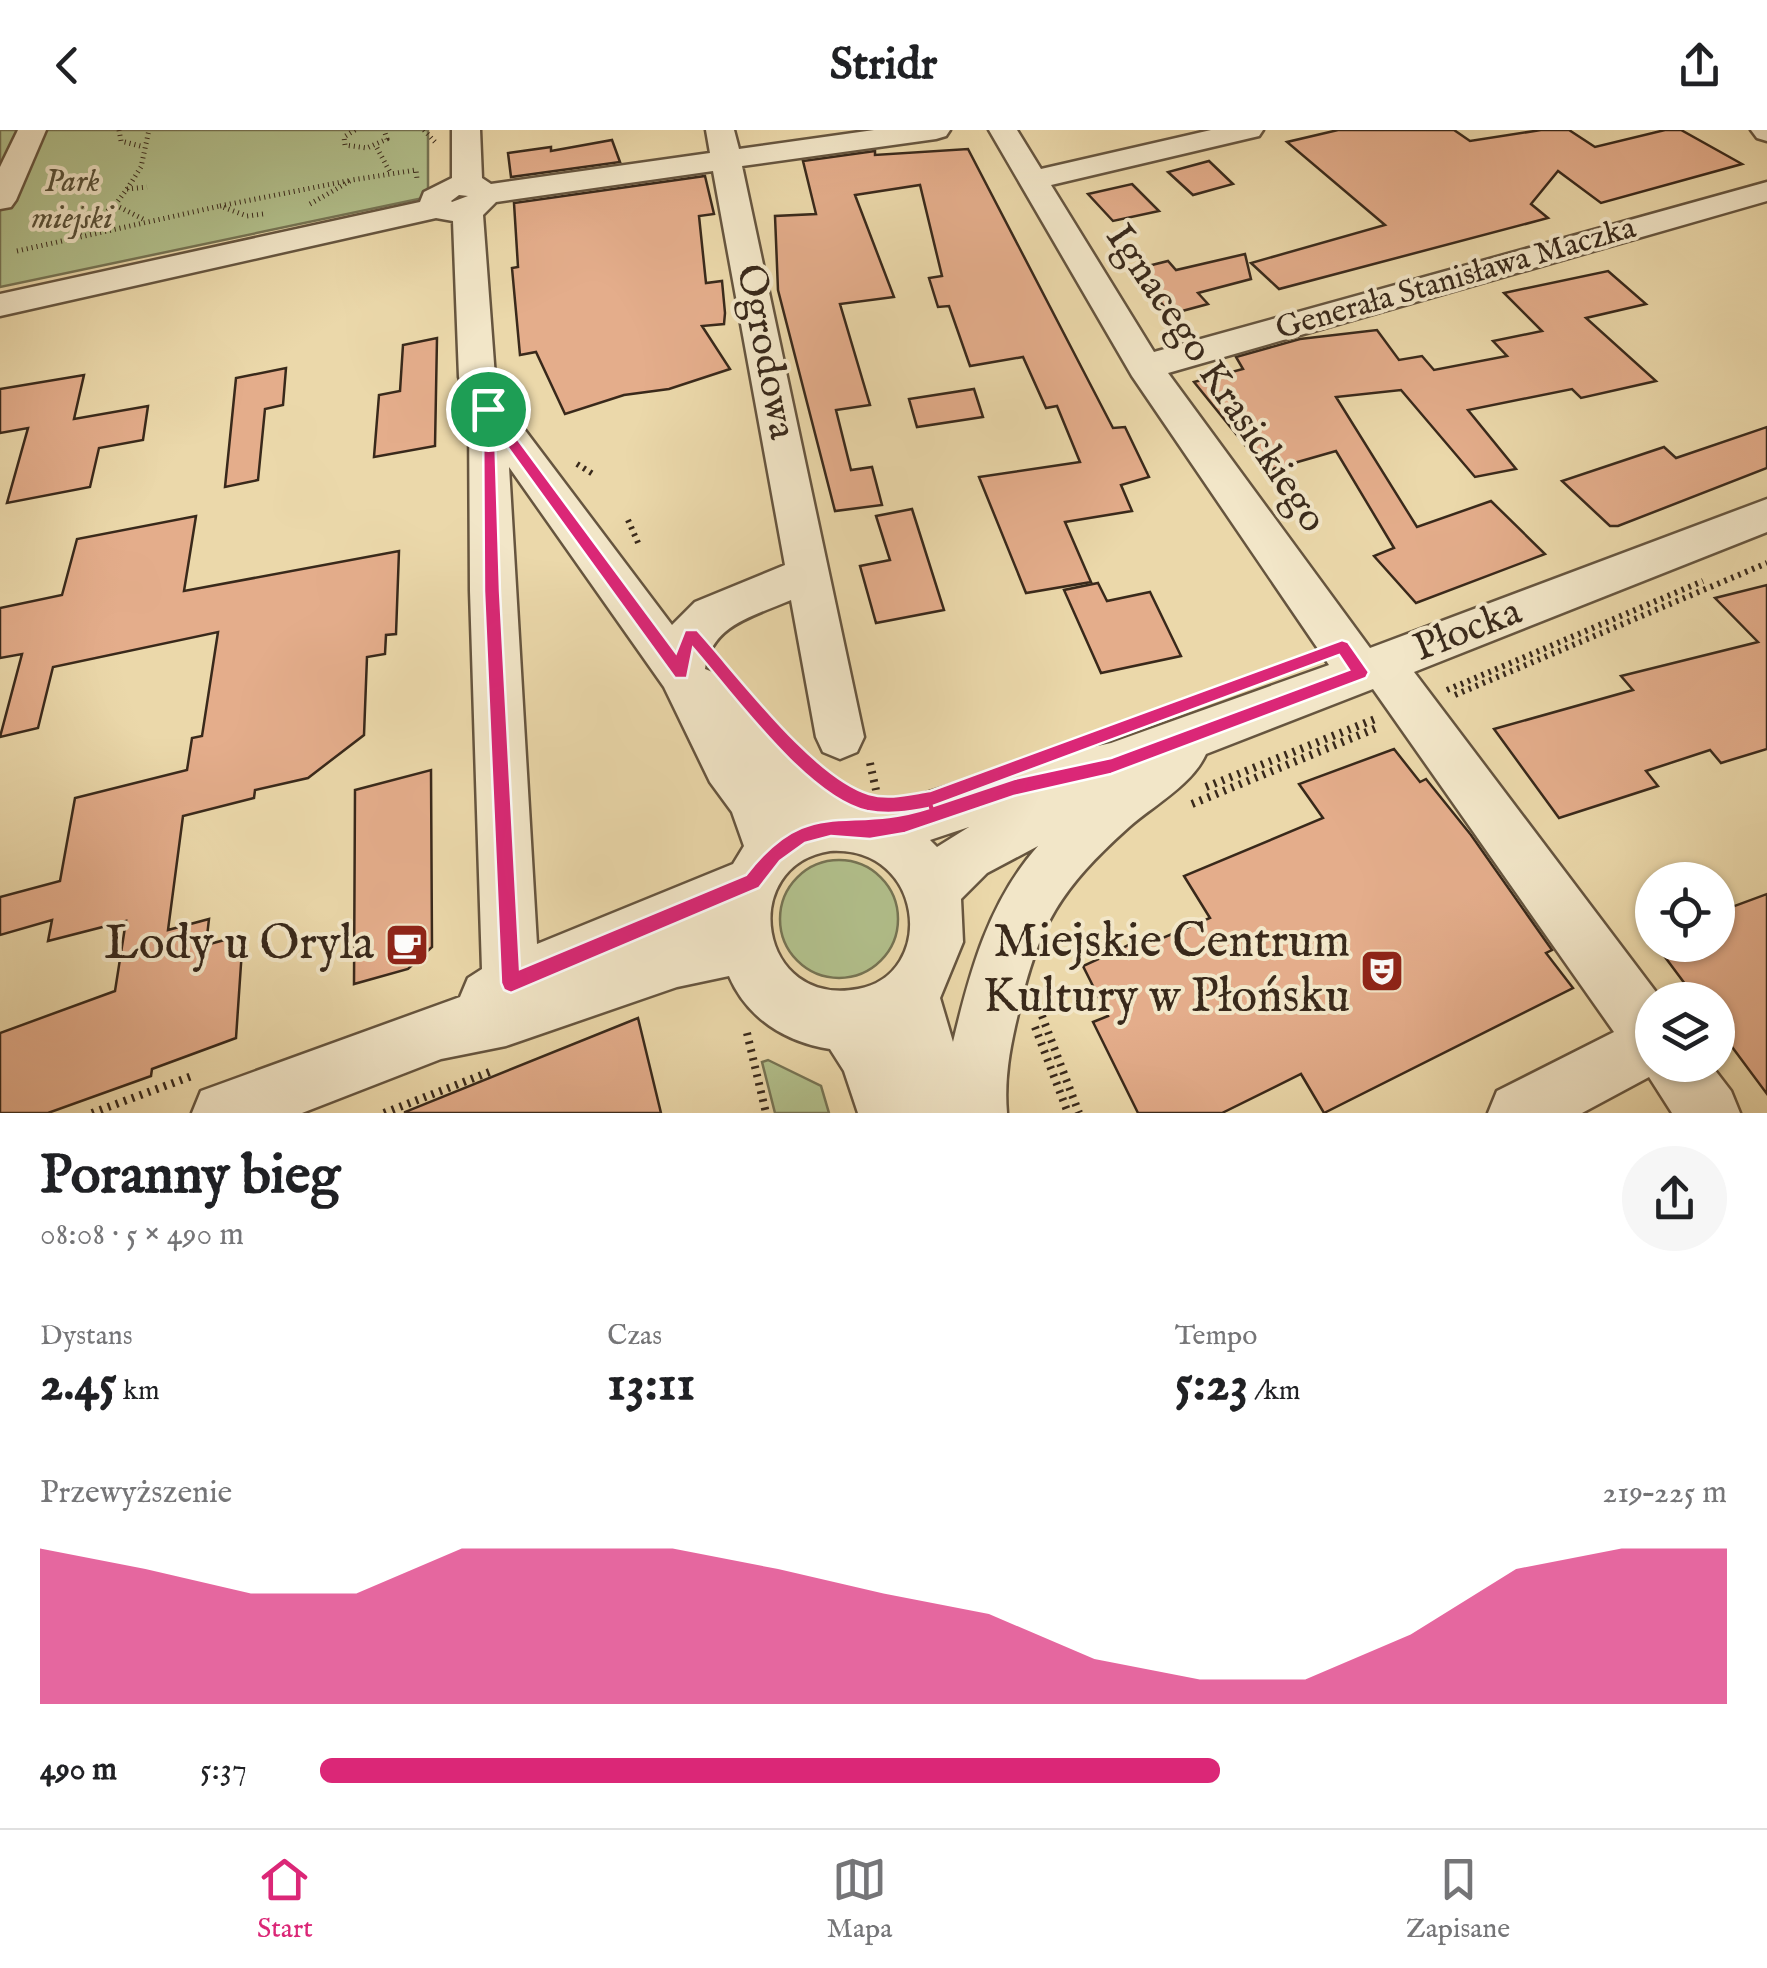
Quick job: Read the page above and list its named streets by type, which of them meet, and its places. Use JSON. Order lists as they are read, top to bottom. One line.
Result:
{"streets":{"street":["Generała Stanisława Maczka","Ogrodowa","Ignacego Krasickiego","Płocka"]},"crossings":[["Generała Stanisława Maczka","Ignacego Krasickiego"],["Ignacego Krasickiego","Płocka"]],"parks":["Park miejski"],"places":{"cafe":["Lody u Oryla"],"theatre":["Miejskie Centrum Kultury w Płońsku"]},"page":{"header":"Stridr","heading":["Poranny bieg","08:08 · 5 × 490 m"],"stats":[["Dystans","2.45 km"],["Czas","13:11"],["Tempo","5:23 /km"]],"chart":["Przewyższenie","219–225 m"],"list":[{"name":"490 m","note":"5:37"}],"tabs":["Start","Mapa","Zapisane"]}}
